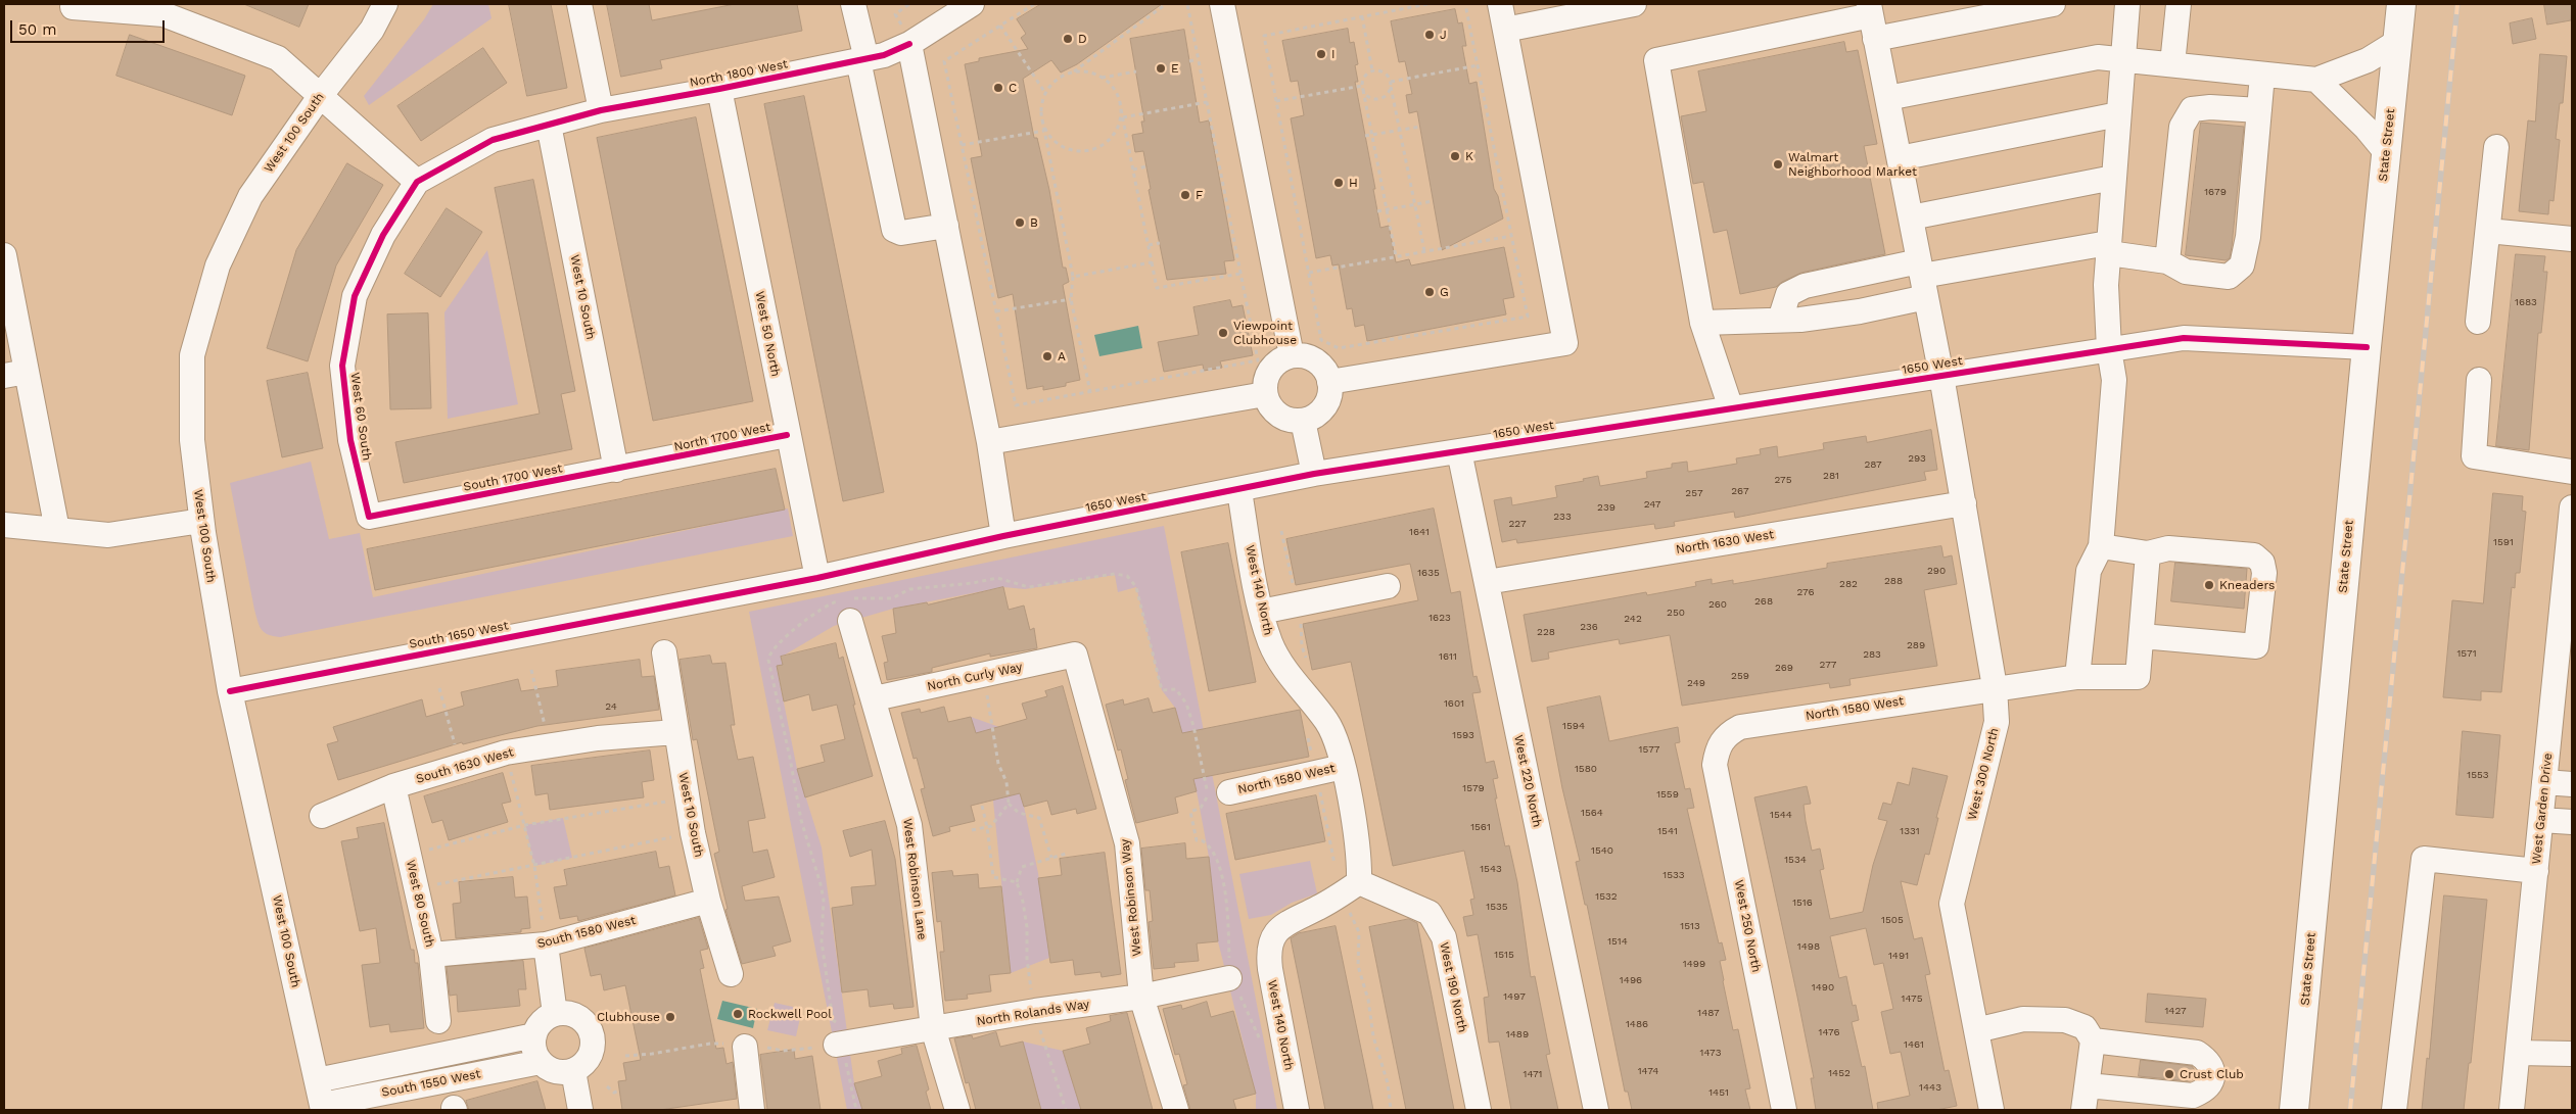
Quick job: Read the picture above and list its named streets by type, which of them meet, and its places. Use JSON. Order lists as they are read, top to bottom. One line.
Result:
{"streets":{"main road":["State Street"],"street":["North 1800 West","West 100 South","West 10 South","West 50 North","1650 West","West 60 South","North 1700 West","South 1700 West","North 1630 West","West 140 North","South 1650 West","North Curly Way","North 1580 West","South 1630 West","West 300 North","West 220 North","West Garden Drive","West Robinson Lane","West Robinson Way","West 80 South","West 250 North","South 1580 West","West 190 North","North Rolands Way","South 1550 West"]},"crossings":[["North 1800 West","West 10 South"],["North 1800 West","West 50 North"],["North 1800 West","West 60 South"],["West 100 South","South 1650 West"],["West 100 South","South 1550 West"],["State Street","1650 West"],["West 10 South","South 1700 West"],["West 10 South","South 1630 West"],["West 10 South","South 1580 West"],["West 50 North","1650 West"],["West 50 North","North 1700 West"],["1650 West","West 140 North"],["1650 West","South 1650 West"],["1650 West","West 300 North"],["1650 West","West 220 North"],["West 60 South","South 1700 West"],["North 1700 West","South 1700 West"],["North 1630 West","West 300 North"],["North 1630 West","West 220 North"],["West 140 North","North 1580 West"],["West 140 North","West 190 North"],["North Curly Way","West Robinson Lane"],["North Curly Way","West Robinson Way"],["North 1580 West","West 300 North"],["North 1580 West","West 250 North"],["South 1630 West","West 80 South"],["West Robinson Lane","North Rolands Way"],["West Robinson Way","North Rolands Way"],["West 80 South","South 1580 West"]],"places":["J","D","I","E","C","K","Walmart Neighborhood Market","H","F","B","G","Viewpoint Clubhouse","A","Kneaders","Rockwell Pool","Clubhouse","Crust Club"],"house_numbers":["1679","1683","293","287","281","275","267","257","247","239","233","227","1641","1591","290","1635","288","282","276","268","260","250","1623","242","236","228","289","1571","283","1611","277","269","259","249","1601","24","1594","1593","1577","1580","1553","1579","1559","1564","1544","1561","1541","1331","1540","1534","1543","1533","1532","1516","1535","1505","1513","1514","1498","1515","1491","1499","1496","1490","1497","1475","1427","1487","1486","1476","1489","1461","1473","1474","1452","1471","1443","1451"],"scale_bar":"50 m"}
